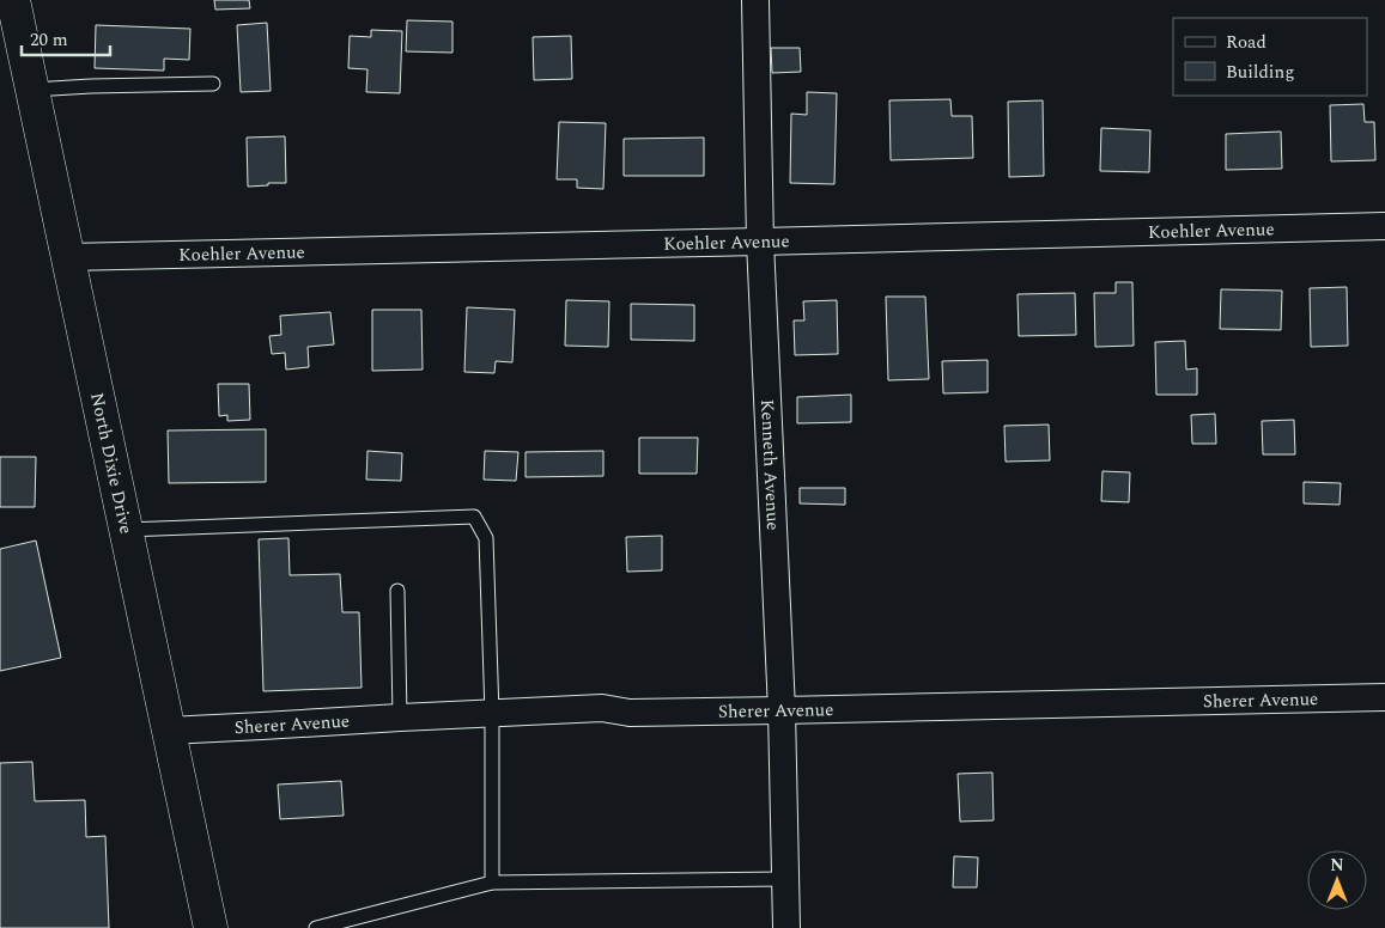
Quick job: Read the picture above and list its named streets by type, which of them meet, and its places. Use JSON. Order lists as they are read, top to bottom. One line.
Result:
{"streets":{"main road":["North Dixie Drive"],"street":["Koehler Avenue","Kenneth Avenue","Sherer Avenue"]},"crossings":[["Koehler Avenue","North Dixie Drive"],["Koehler Avenue","Kenneth Avenue"],["North Dixie Drive","Sherer Avenue"],["Kenneth Avenue","Sherer Avenue"]],"legend":["Road","Building"],"scale_bar":"20 m","north":"top"}
